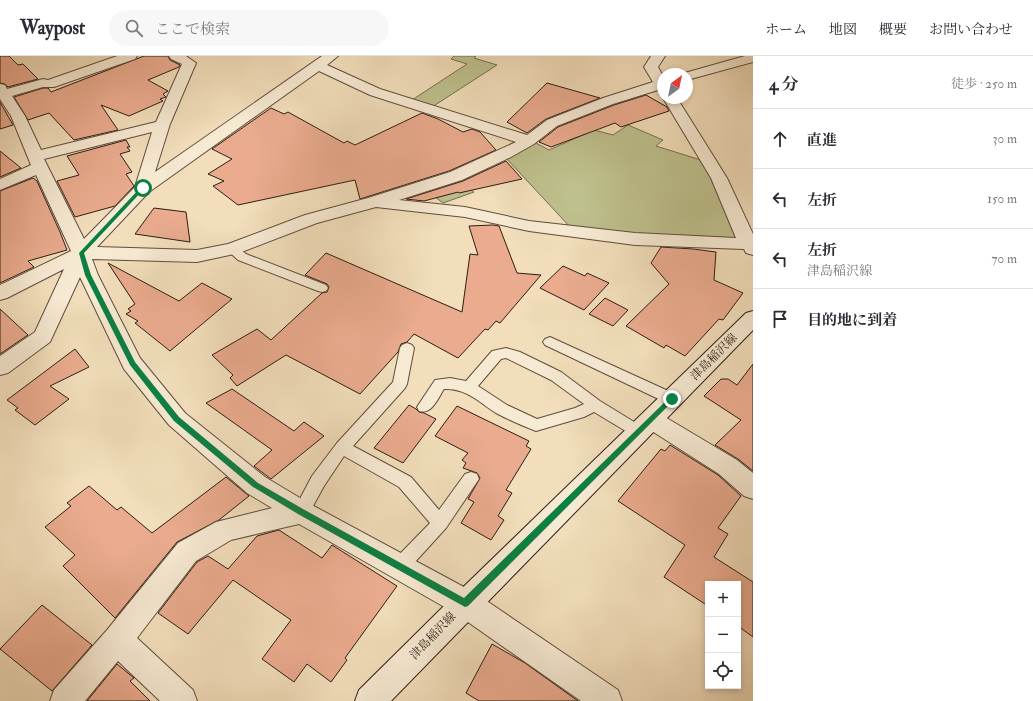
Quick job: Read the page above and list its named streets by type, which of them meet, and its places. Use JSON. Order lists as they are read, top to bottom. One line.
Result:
{"streets":{"street":["津島稲沢線"]},"north":"top right","page":{"header":"Waypost","search":"ここで検索","nav":["ホーム","地図","概要","お問い合わせ"],"heading":["4 分","徒歩 · 250 m"],"list":[["直進","30 m"],["左折","150 m"],["左折","津島稲沢線","70 m"],"目的地に到着"],"map_buttons":["+","−"]}}
